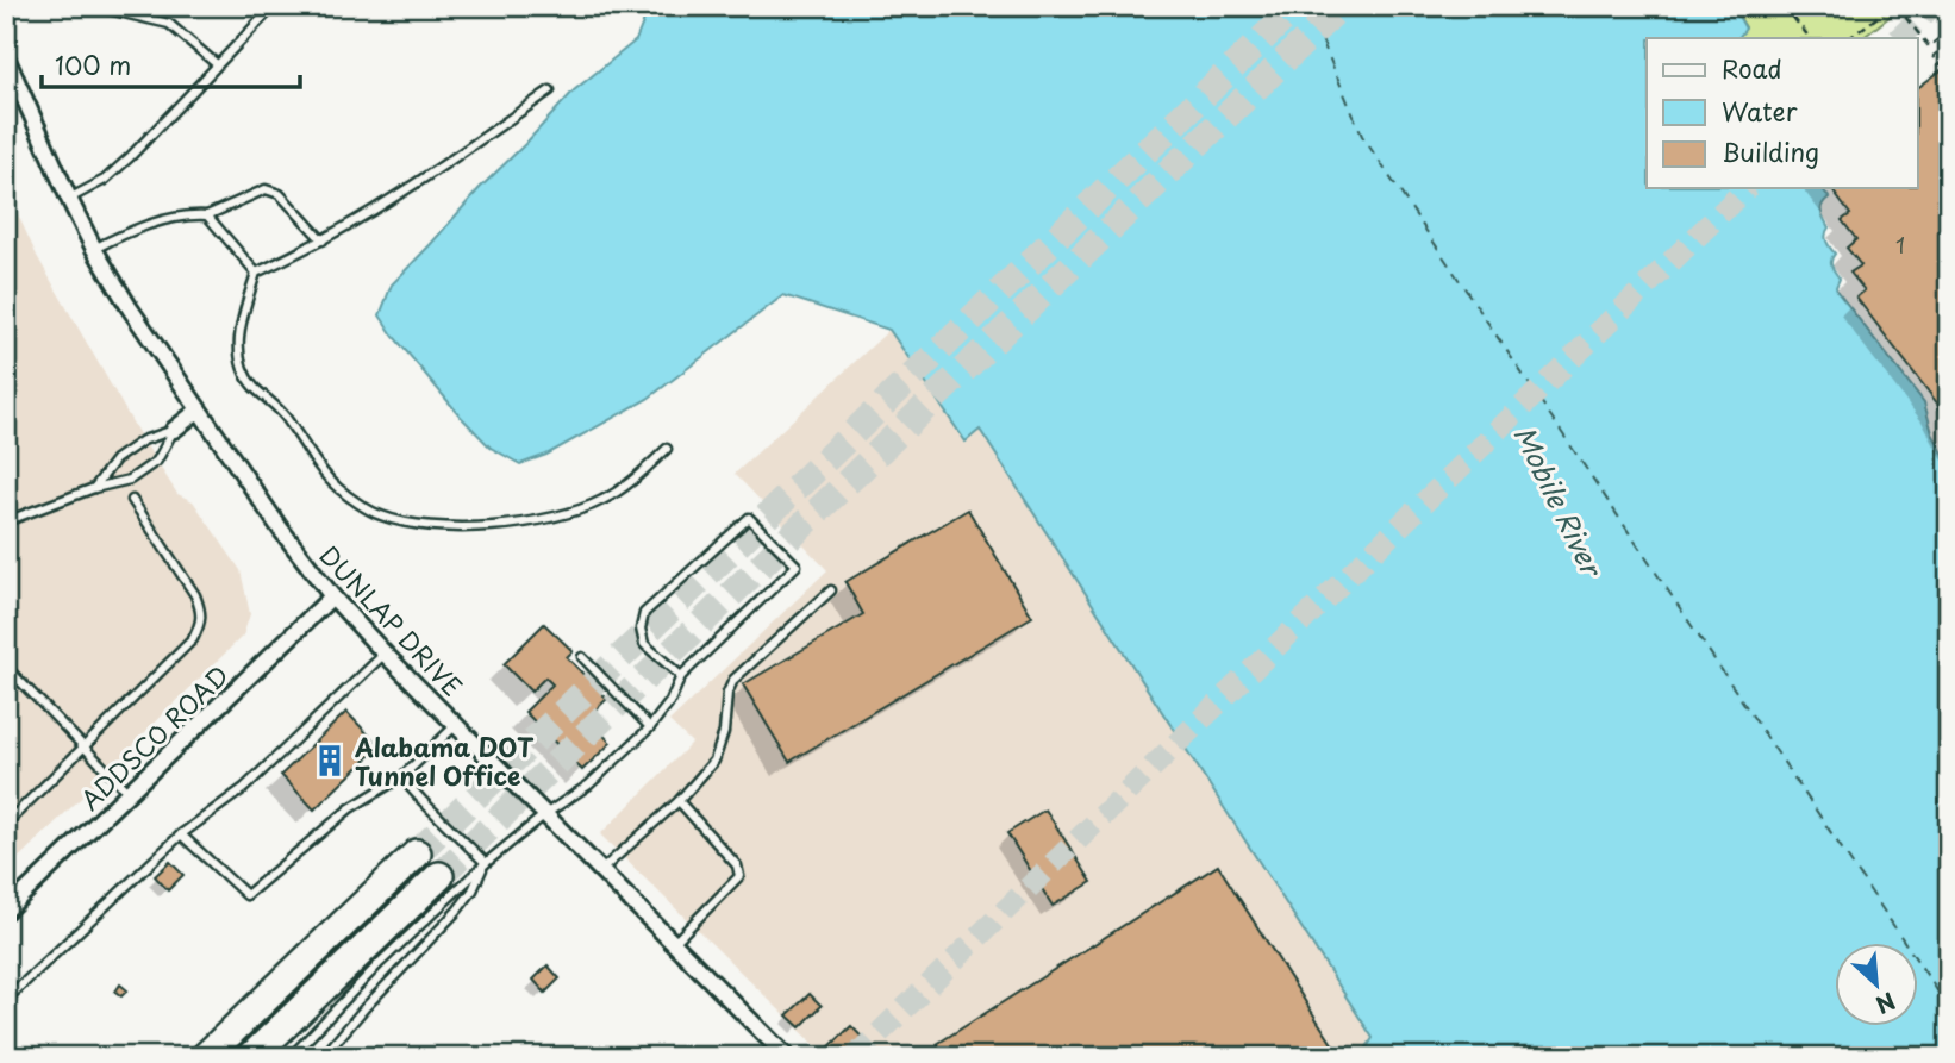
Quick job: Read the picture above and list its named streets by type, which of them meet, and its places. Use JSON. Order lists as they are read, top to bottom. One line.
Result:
{"streets":{"street":["DUNLAP DRIVE","ADDSCO ROAD"]},"crossings":[["DUNLAP DRIVE","ADDSCO ROAD"]],"water":["Mobile River"],"places":{"building":["Alabama DOT Tunnel Office"]},"house_numbers":["1"],"legend":["Road","Water","Building"],"scale_bar":"100 m","north":"bottom right"}
